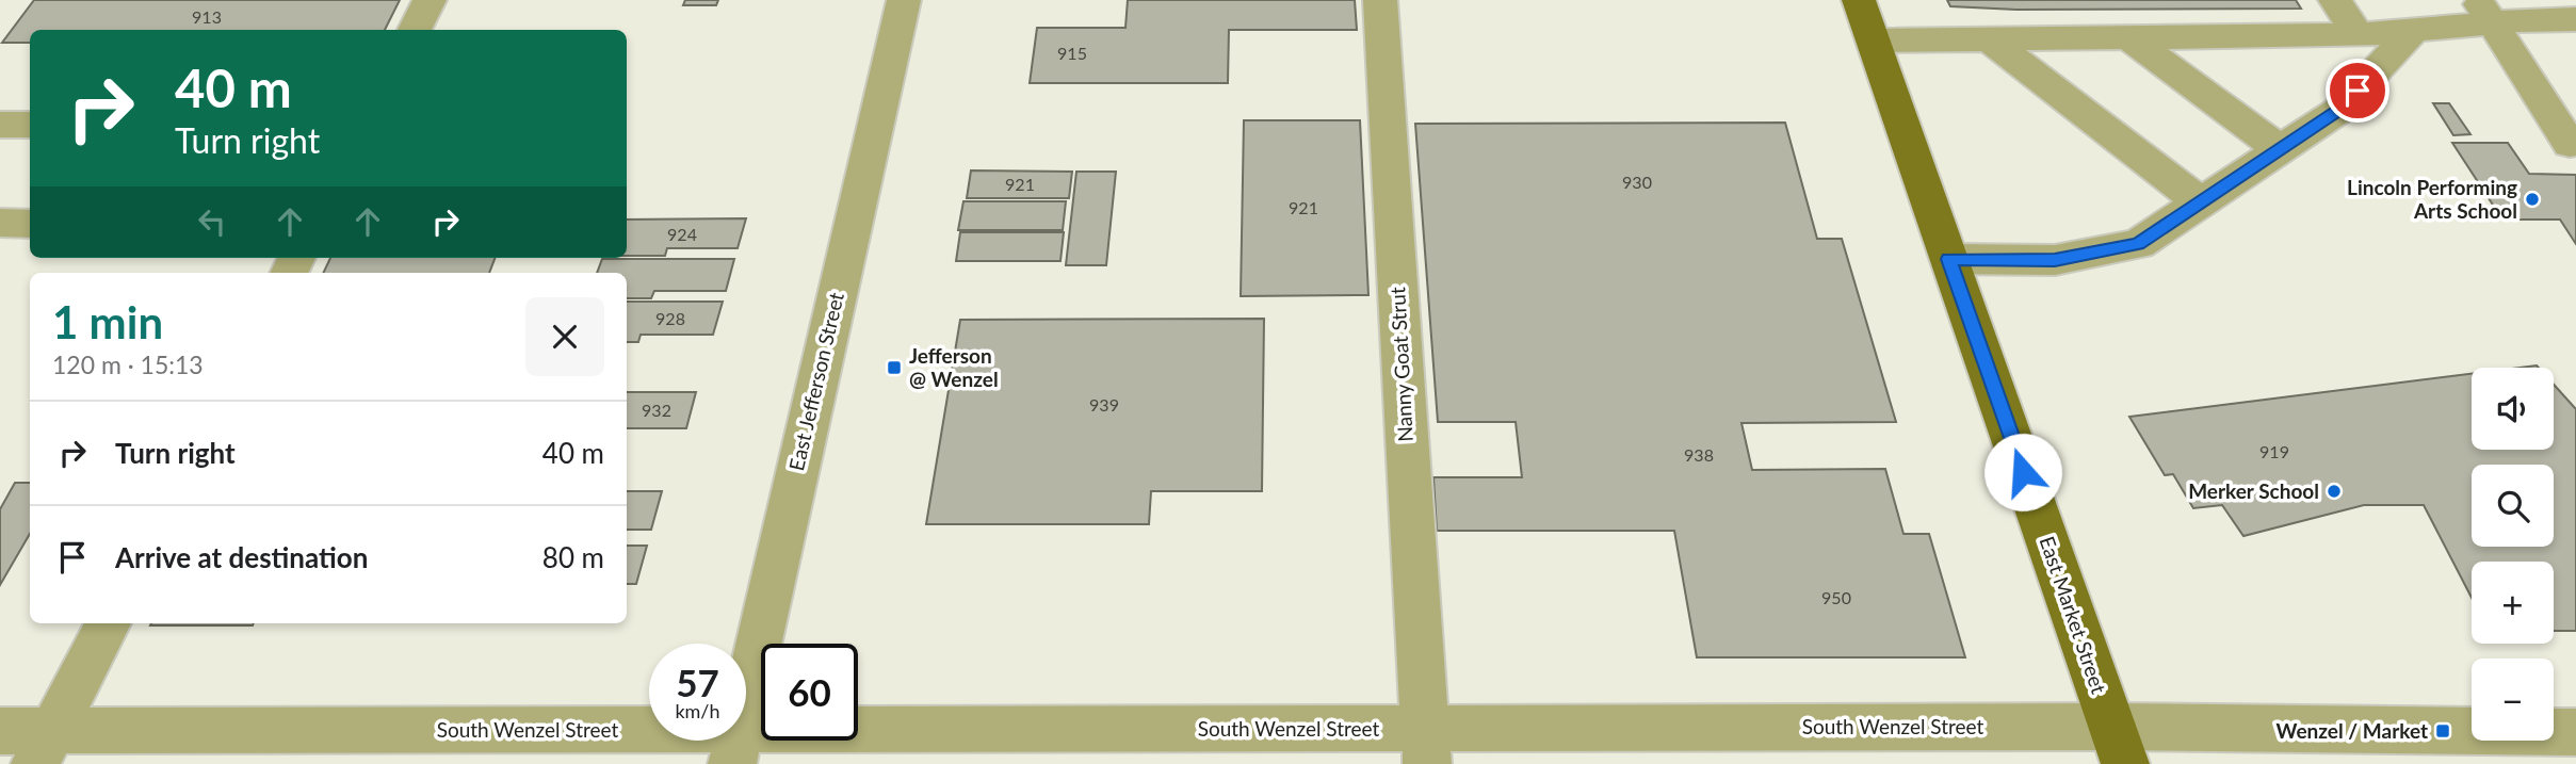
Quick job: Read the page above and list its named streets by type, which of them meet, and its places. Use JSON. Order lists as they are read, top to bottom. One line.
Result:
{"streets":{"main road":["East Market Street"],"street":["Nanny Goat Strut","East Jefferson Street","South Wenzel Street"]},"crossings":[["Nanny Goat Strut","South Wenzel Street"],["East Jefferson Street","South Wenzel Street"],["East Market Street","South Wenzel Street"]],"places":{"other":["Lincoln Performing Arts School","Merker School"],"transit":["Jefferson @ Wenzel","Wenzel / Market"]},"house_numbers":["913","915","930","921","921","924","928","939","932","919","938","950"],"page":{"turn":["40 m","Turn right"],"heading":["1 min","120 m · 15:13"],"map_buttons":["+","−"],"list":[{"name":"Turn right","value":"40 m"},{"name":"Arrive at destination","value":"80 m"}],"speed":"57 km/h","limit":"60"}}
